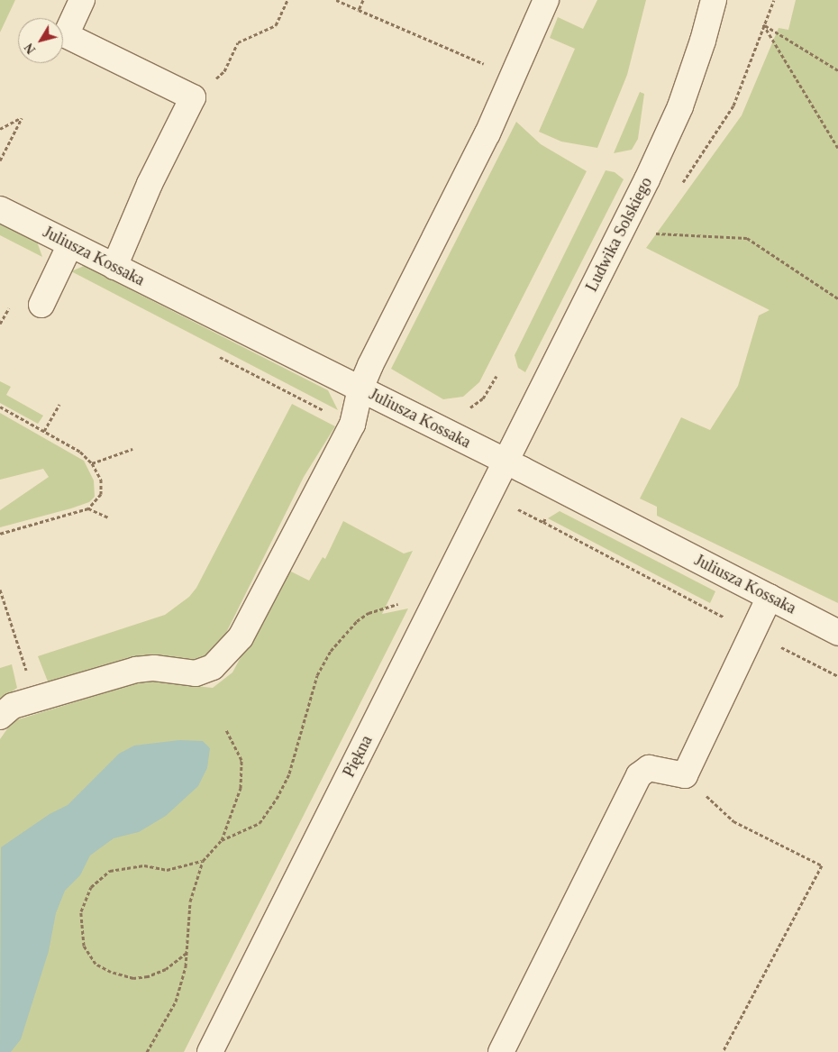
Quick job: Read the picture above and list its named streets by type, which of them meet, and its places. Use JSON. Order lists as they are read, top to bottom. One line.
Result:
{"streets":{"street":["Ludwika Solskiego","Juliusza Kossaka","Piękna"]},"crossings":[["Ludwika Solskiego","Juliusza Kossaka"],["Ludwika Solskiego","Piękna"],["Juliusza Kossaka","Piękna"]],"north":"bottom left"}
